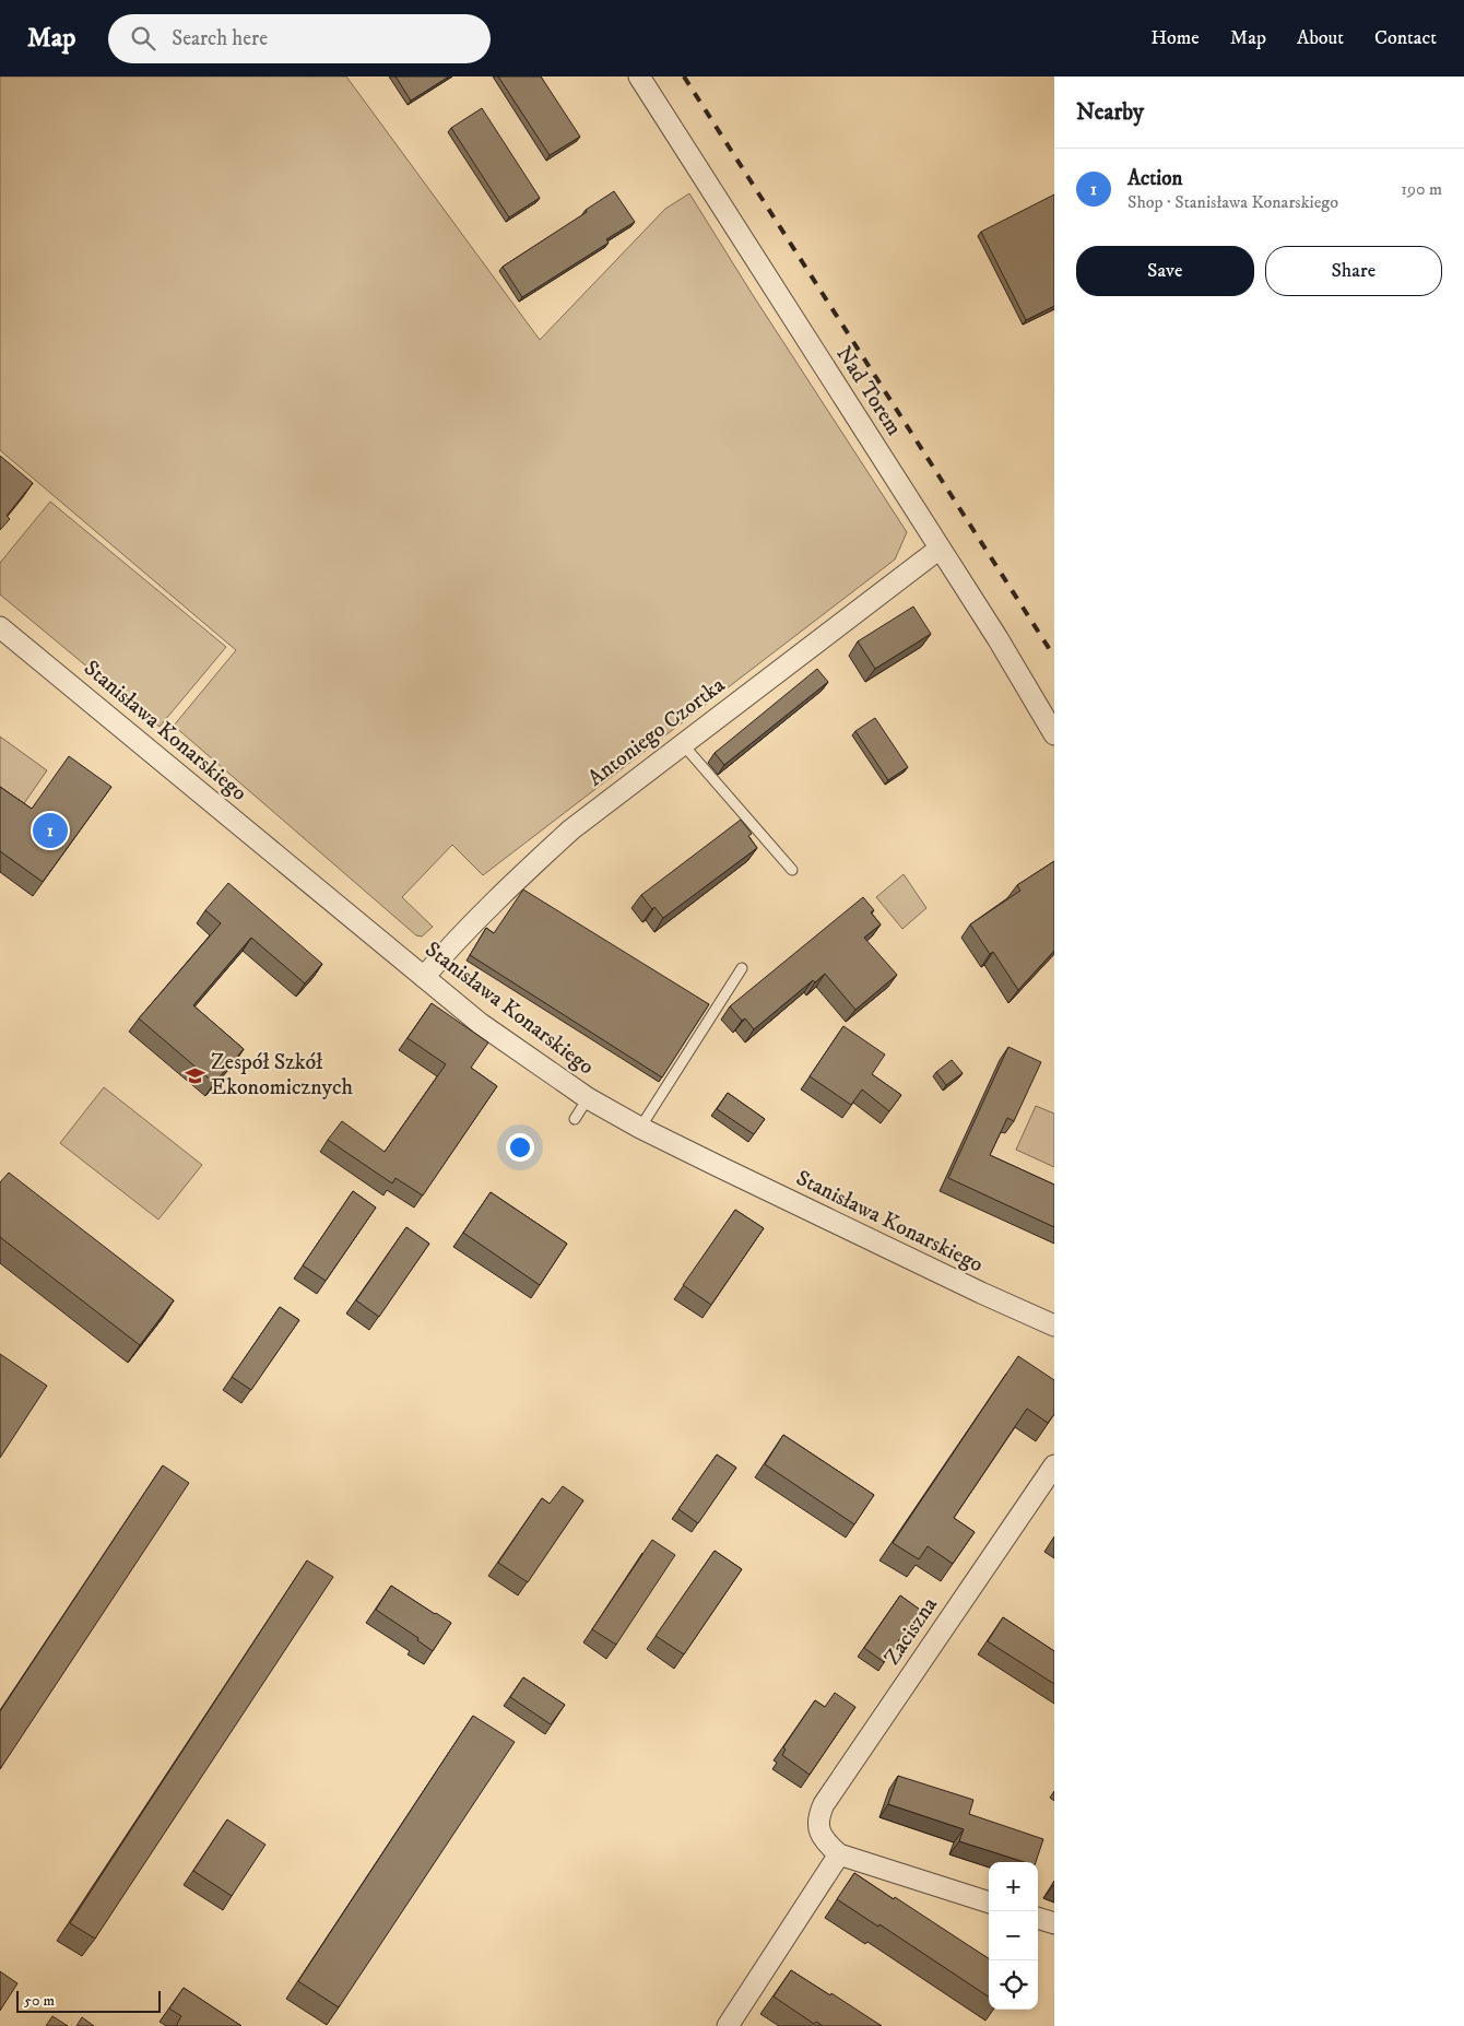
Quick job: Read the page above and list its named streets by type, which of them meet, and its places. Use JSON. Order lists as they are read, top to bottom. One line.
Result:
{"streets":{"street":["Nad Torem","Stanisława Konarskiego","Antoniego Czortka","Zaciszna"]},"crossings":[["Nad Torem","Antoniego Czortka"],["Stanisława Konarskiego","Antoniego Czortka"]],"places":{"school or university":["Zespół Szkół Ekonomicznych"]},"scale_bar":"50 m","page":{"header":"Map","search":"Search here","nav":["Home","Map","About","Contact"],"heading":"Nearby","list":[{"mark":"1","name":"Action","note":"Shop · Stanisława Konarskiego","value":"190 m"}],"buttons":["Save","Share"],"pins":"1","map_buttons":["+","−"],"scale":"50 m"}}
